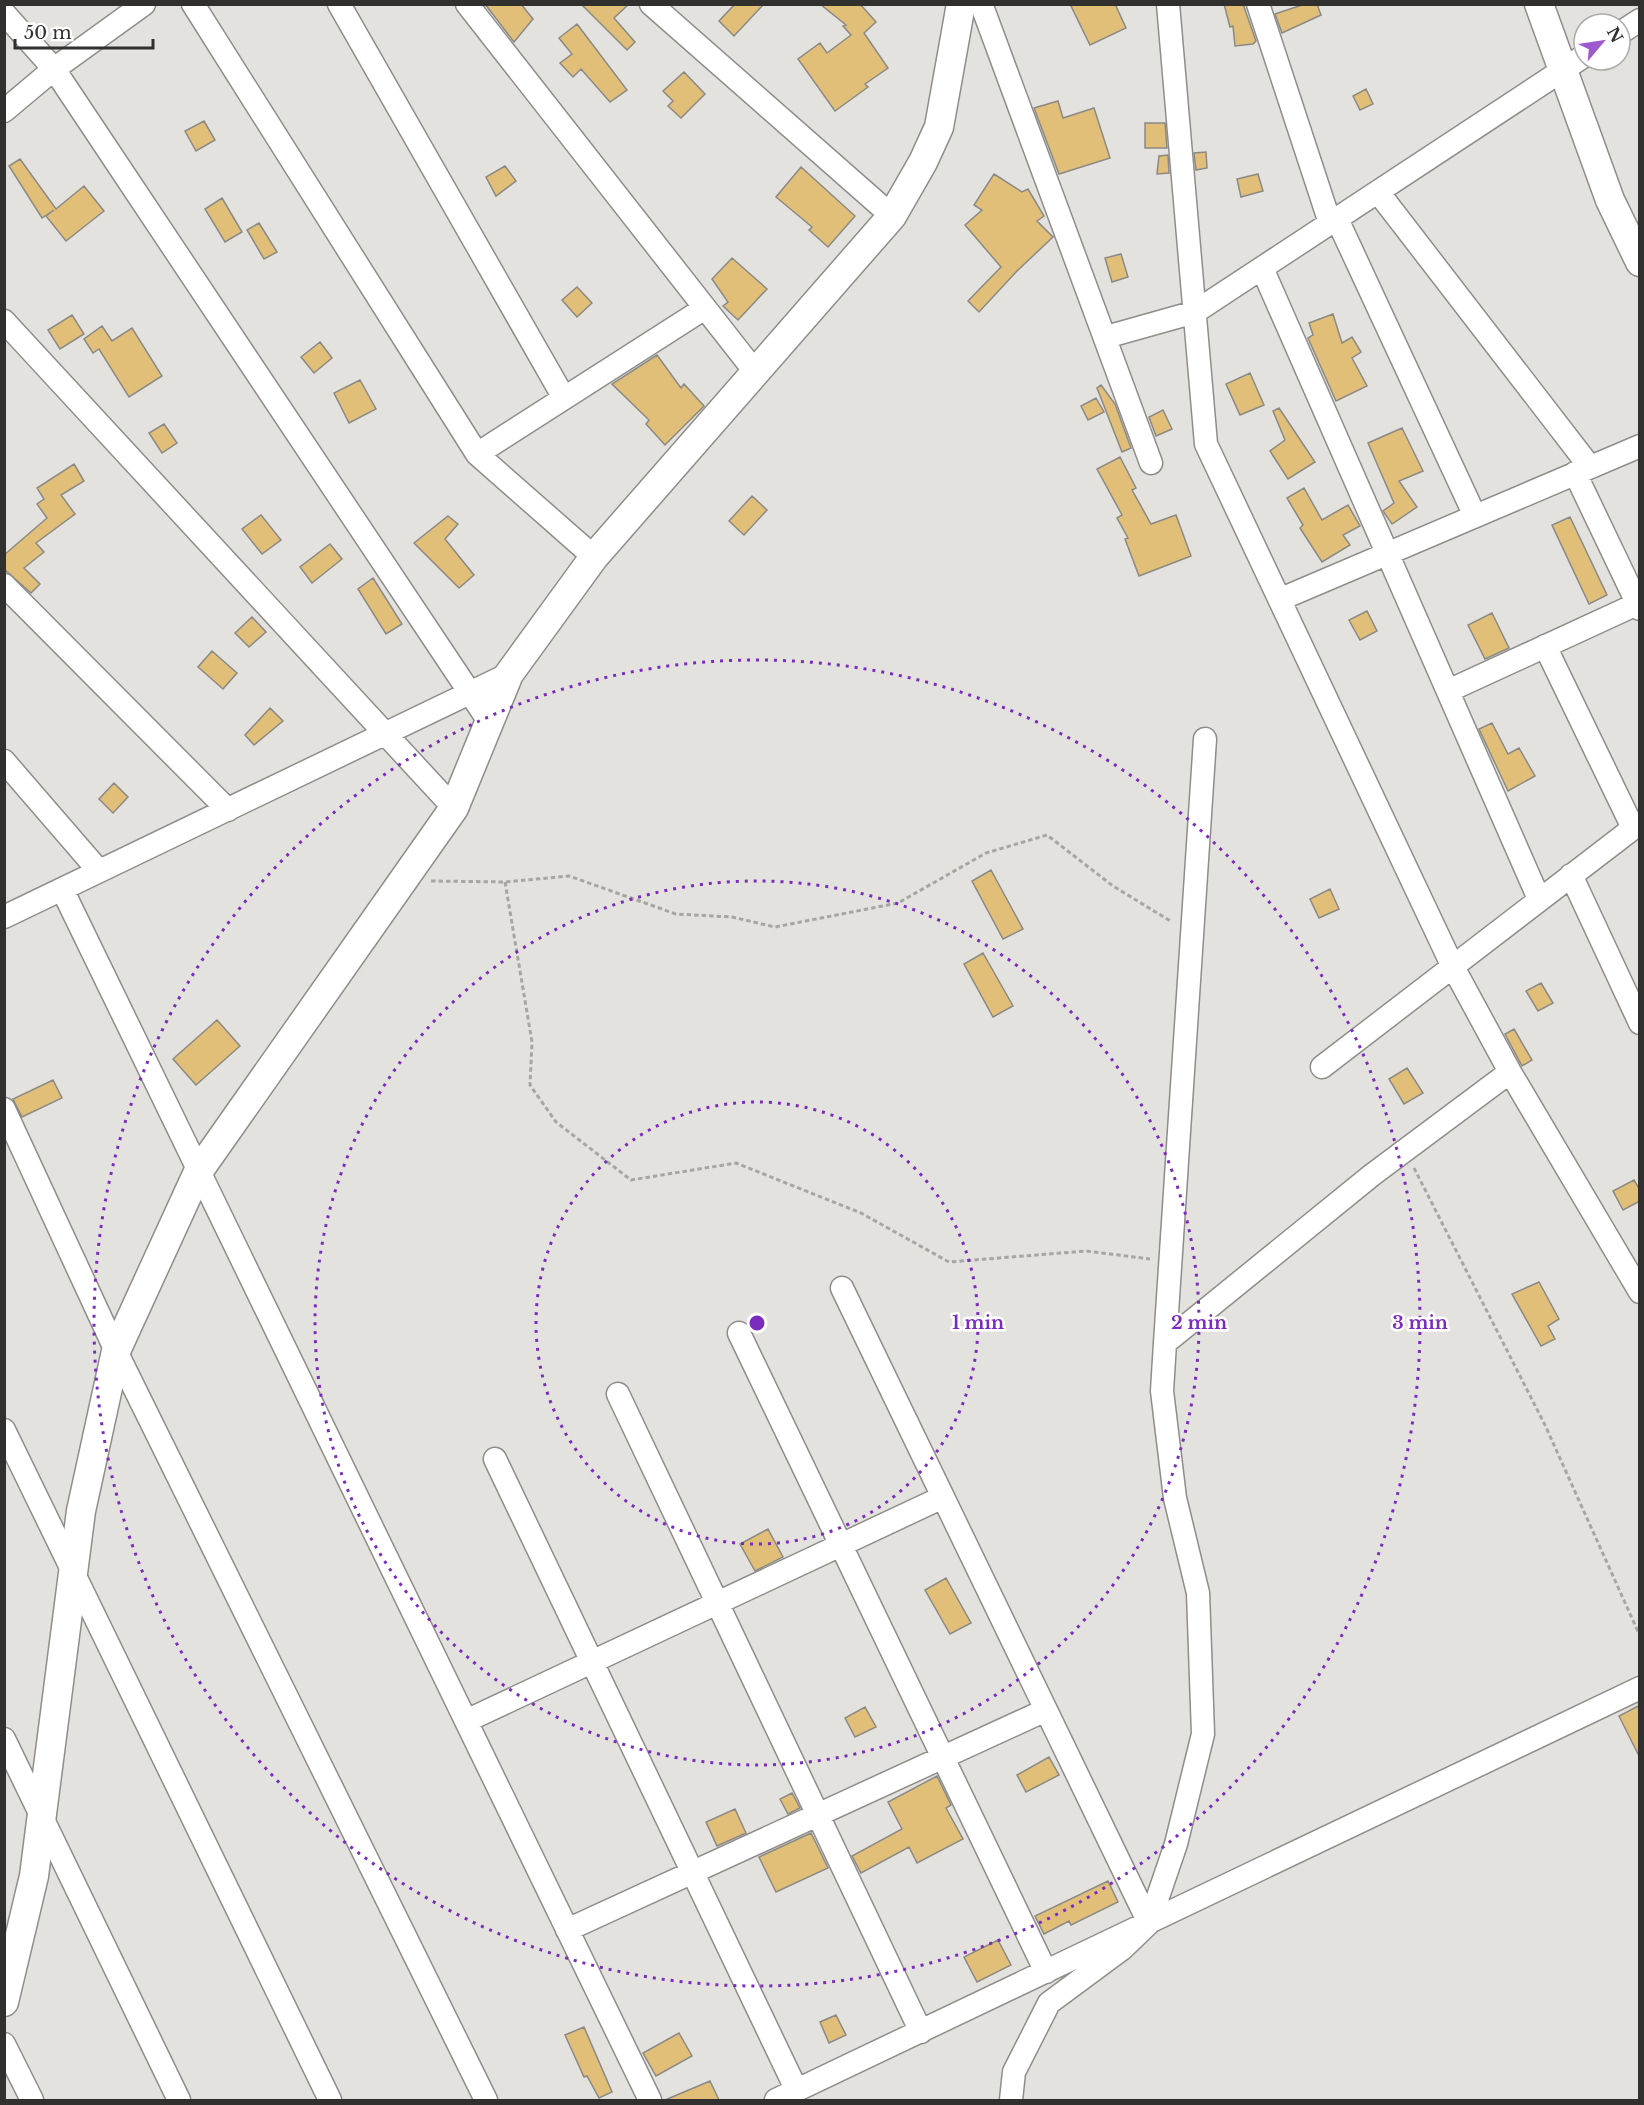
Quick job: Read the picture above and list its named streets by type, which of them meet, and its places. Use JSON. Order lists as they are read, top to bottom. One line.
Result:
{"scale_bar":"50 m","north":"top right","rings":["1 min","2 min","3 min"]}
